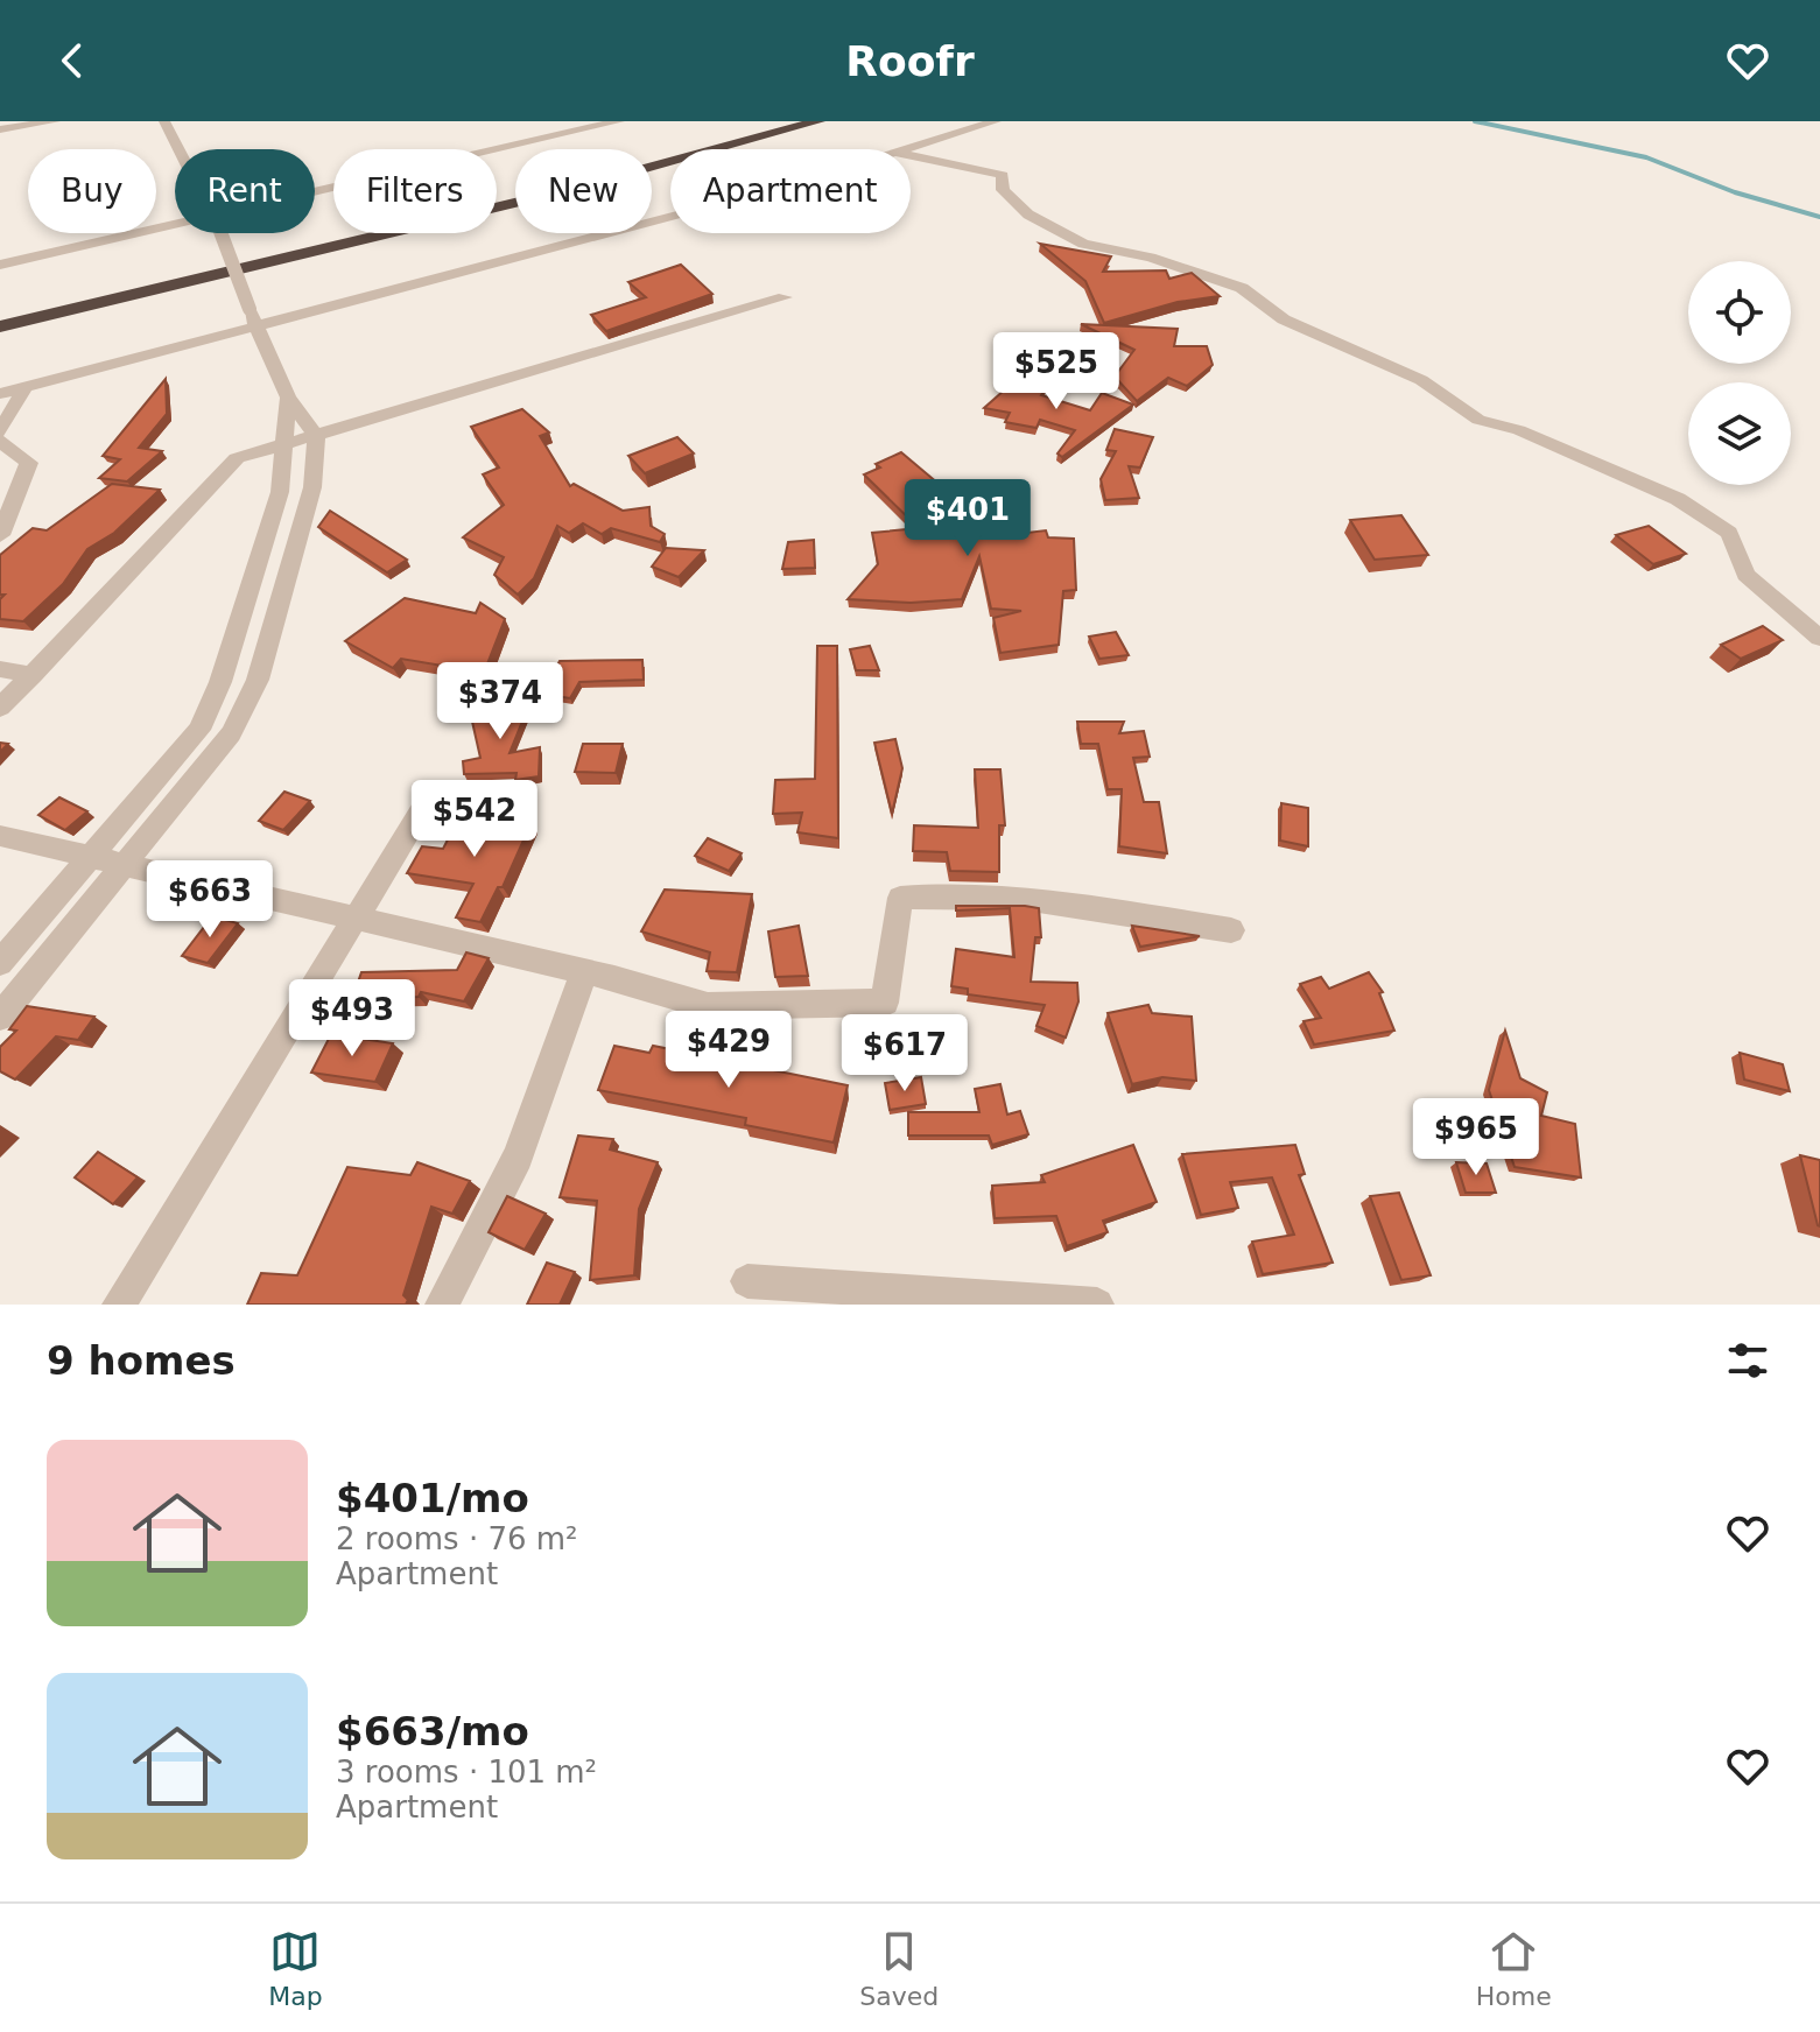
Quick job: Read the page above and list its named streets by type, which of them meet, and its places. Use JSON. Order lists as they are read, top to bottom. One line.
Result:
{"page":{"header":"Roofr","chip":["Buy","Rent","Filters","New","Apartment"],"price":["$525","$401","$374","$542","$663","$493","$429","$617","$965"],"heading":"9 homes","list":[{"name":"$401/mo","note":"2 rooms · 76 m² · Apartment"},{"name":"$663/mo","note":"3 rooms · 101 m² · Apartment"}],"tabs":["Map","Saved","Home"]}}
